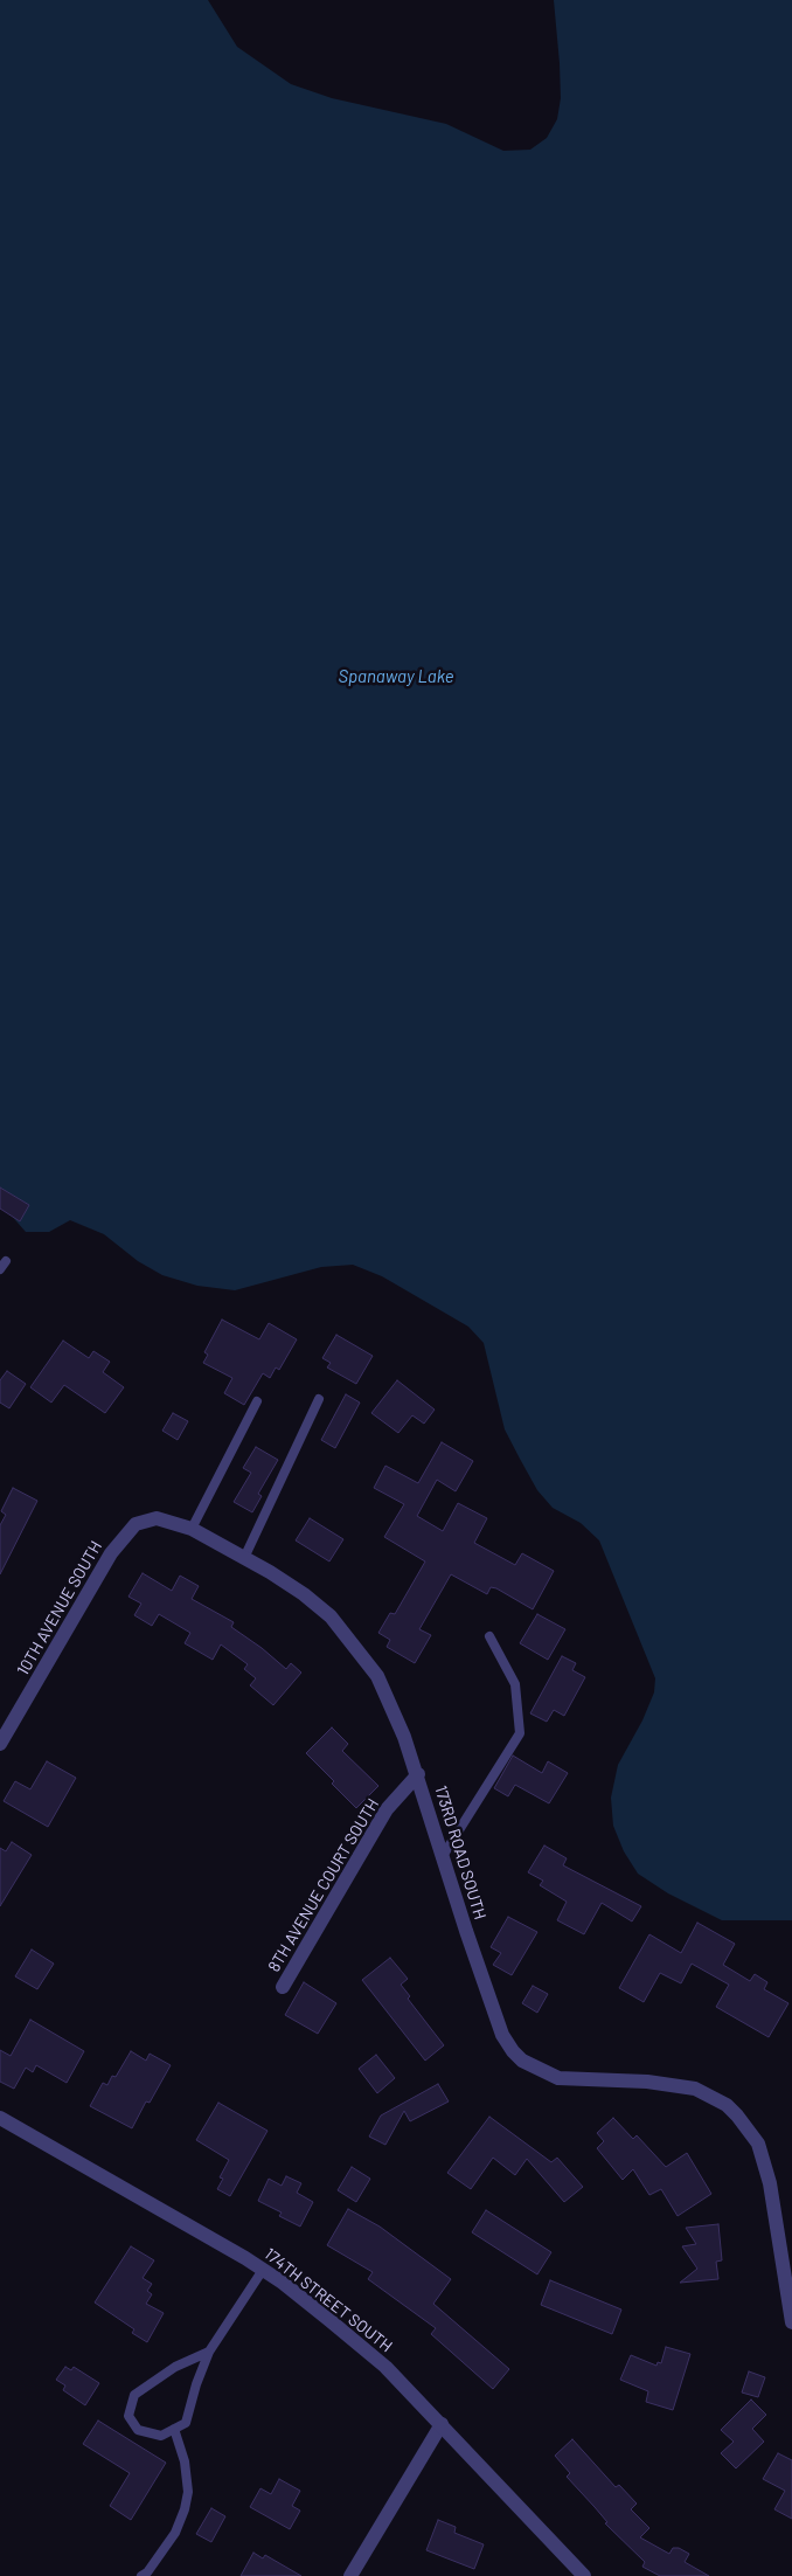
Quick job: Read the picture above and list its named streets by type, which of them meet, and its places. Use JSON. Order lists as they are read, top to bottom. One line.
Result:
{"streets":{"street":["10TH AVENUE SOUTH","173RD ROAD SOUTH","8TH AVENUE COURT SOUTH","174TH STREET SOUTH"]},"crossings":[["10TH AVENUE SOUTH","173RD ROAD SOUTH"],["173RD ROAD SOUTH","8TH AVENUE COURT SOUTH"]],"water":["Spanaway Lake"]}
